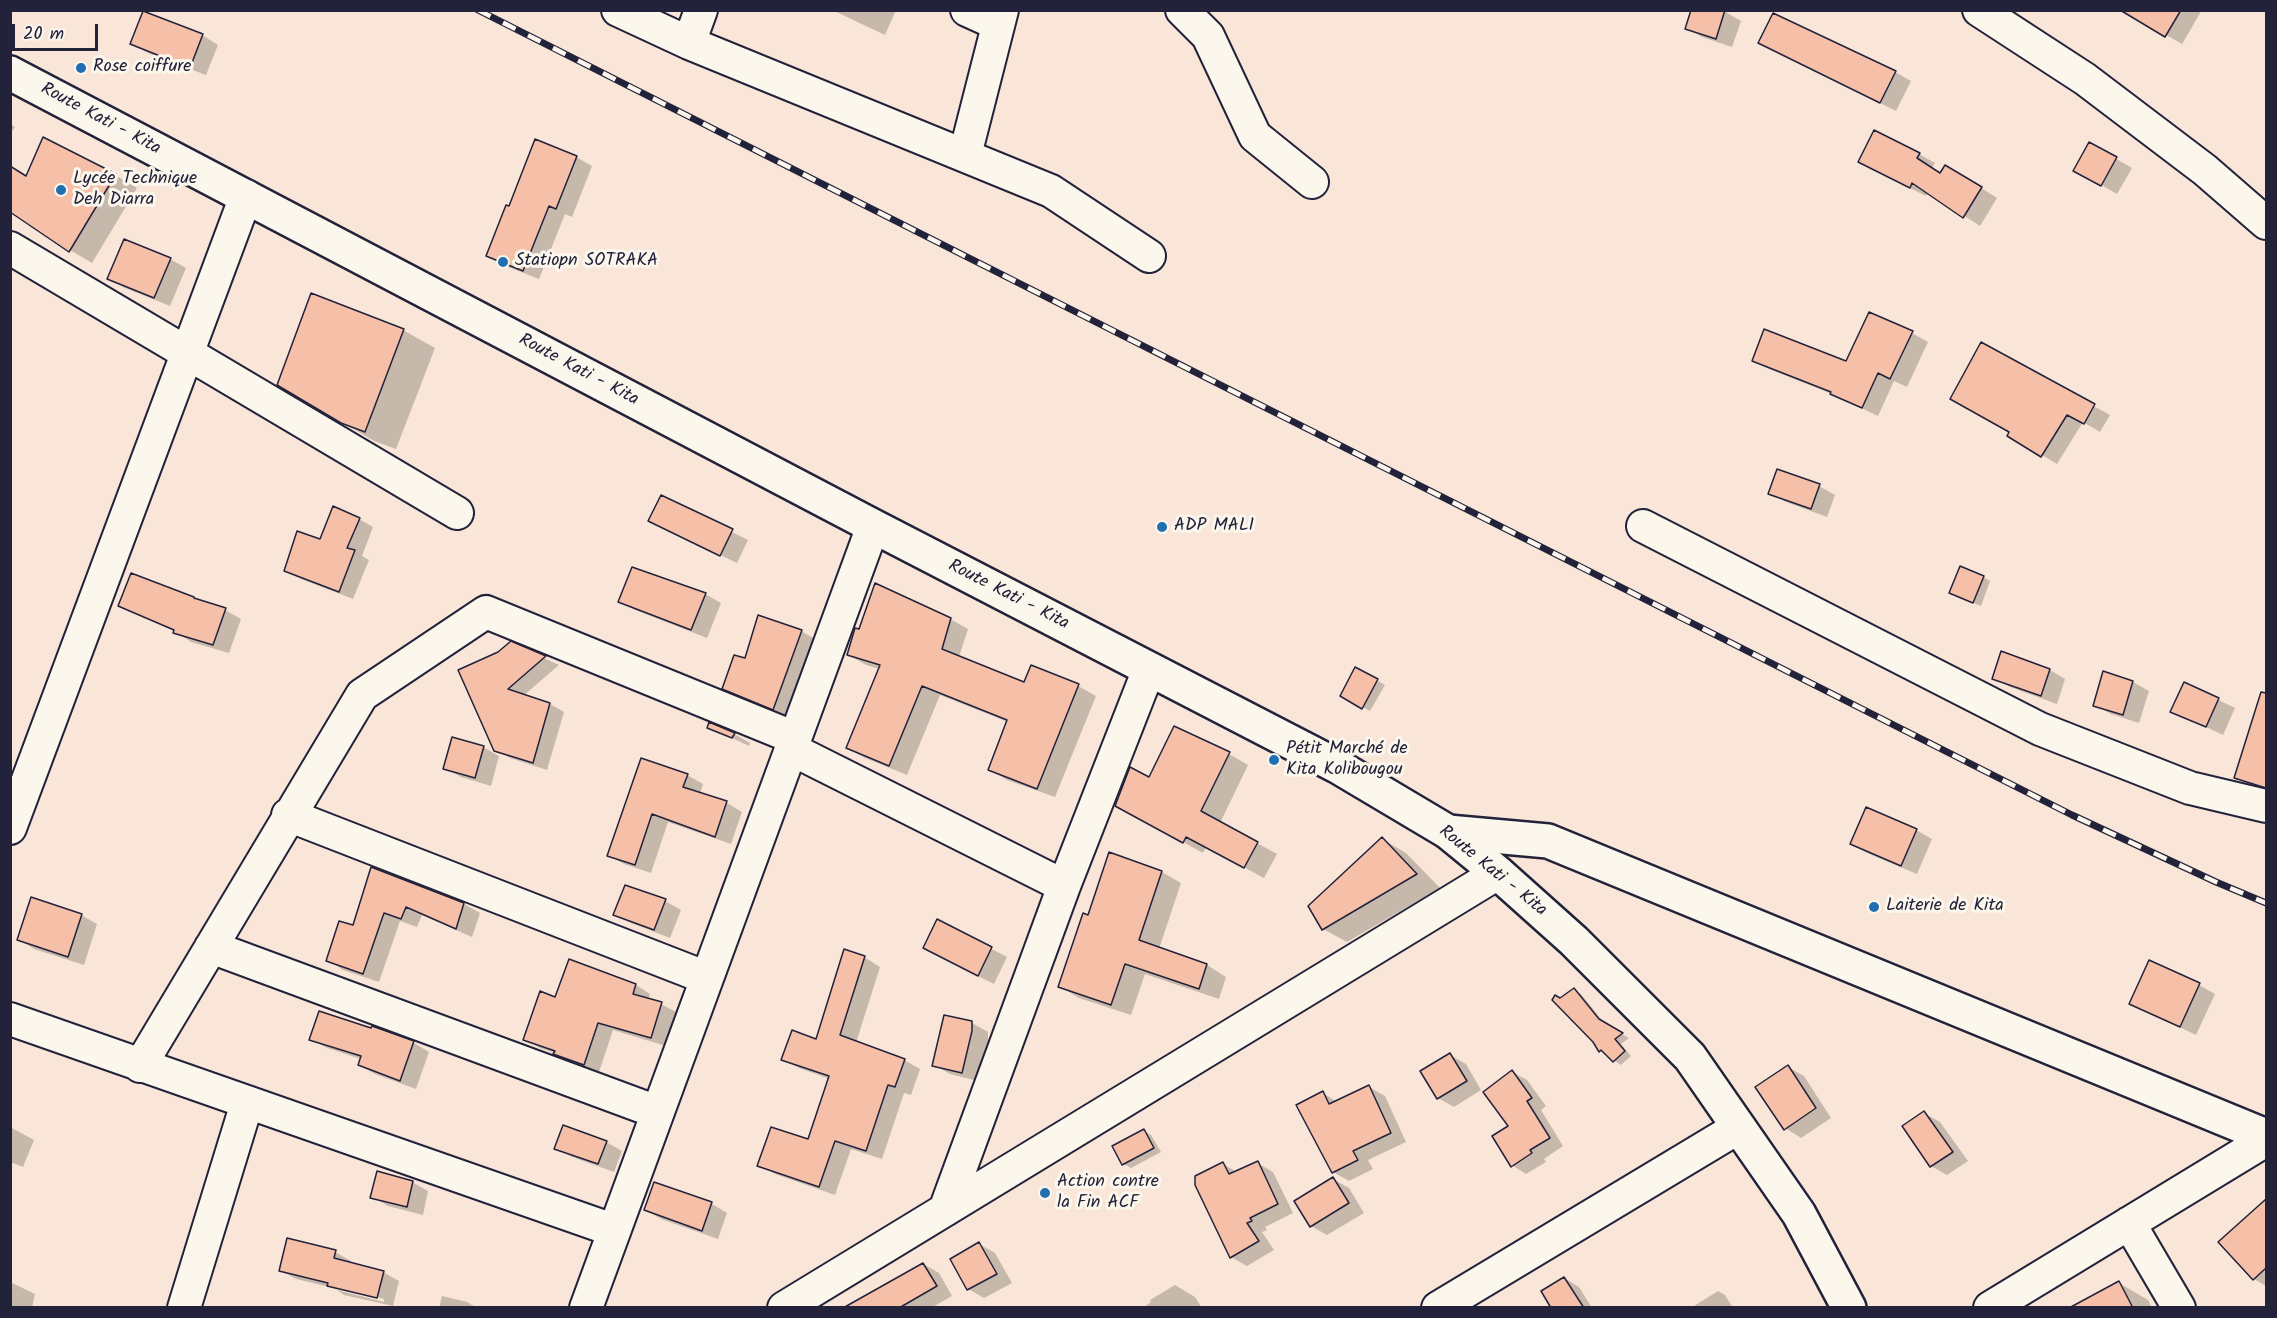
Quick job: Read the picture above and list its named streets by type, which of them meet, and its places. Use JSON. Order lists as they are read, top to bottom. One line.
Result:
{"streets":{"main road":["Route Kati - Kita"]},"places":["Rose coiffure","Lycée Technique Deh Diarra","Statiopn SOTRAKA","ADP MALI","Pétit Marché de Kita Kolibougou","Laiterie de Kita","Action contre la Fin ACF"],"scale_bar":"20 m"}
